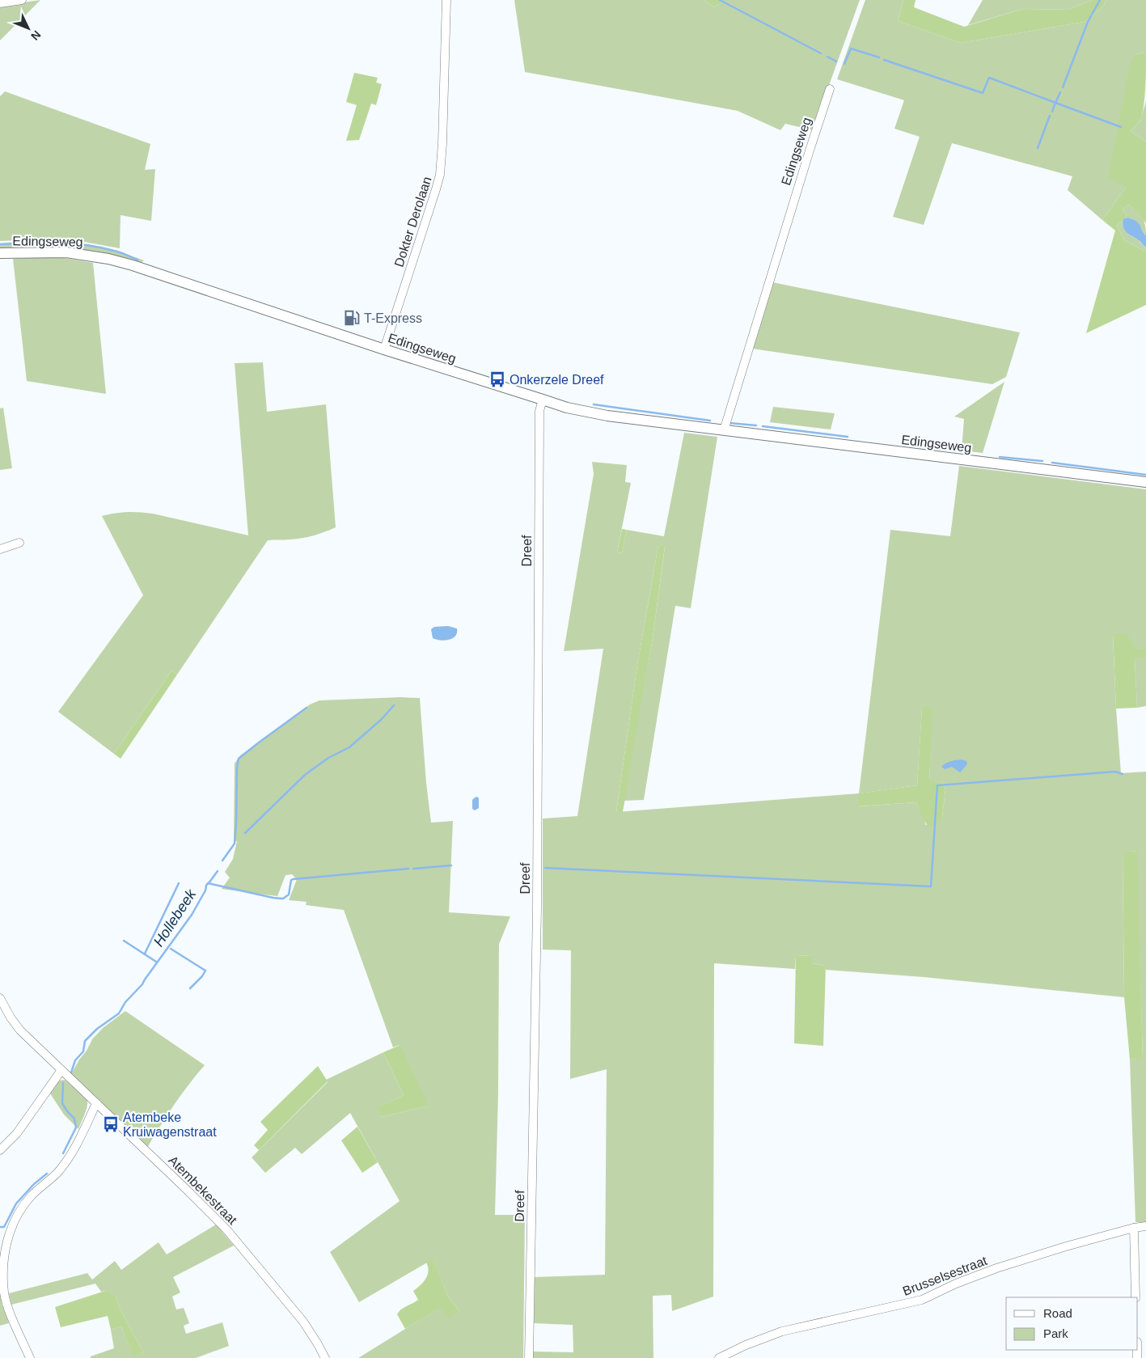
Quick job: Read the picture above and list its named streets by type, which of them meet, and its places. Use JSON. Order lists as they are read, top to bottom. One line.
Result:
{"streets":{"main road":["Edingseweg"],"street":["Dokter Derolaan","Dreef","Atembekestraat","Brusselsestraat"]},"crossings":[["Edingseweg","Dokter Derolaan"],["Edingseweg","Dreef"]],"water":["Hollebeek"],"places":{"fuel station":["T-Express"],"bus stop":["Onkerzele Dreef","Atembeke Kruiwagenstraat"]},"legend":["Road","Park"],"north":"bottom right"}
